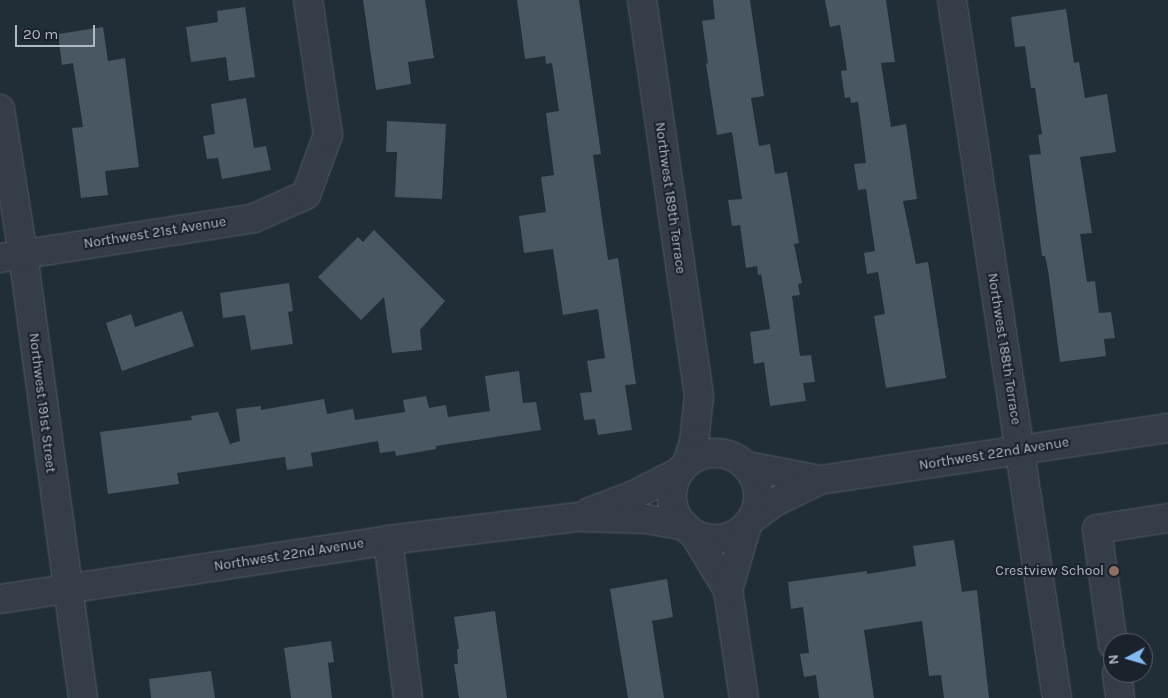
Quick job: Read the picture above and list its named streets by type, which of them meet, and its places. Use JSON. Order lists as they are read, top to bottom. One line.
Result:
{"streets":{"street":["Northwest 189th Terrace","Northwest 21st Avenue","Northwest 188th Terrace","Northwest 191st Street","Northwest 22nd Avenue"]},"crossings":[["Northwest 189th Terrace","Northwest 22nd Avenue"],["Northwest 21st Avenue","Northwest 191st Street"],["Northwest 188th Terrace","Northwest 22nd Avenue"],["Northwest 191st Street","Northwest 22nd Avenue"]],"places":["Crestview School"],"scale_bar":"20 m","north":"left"}
